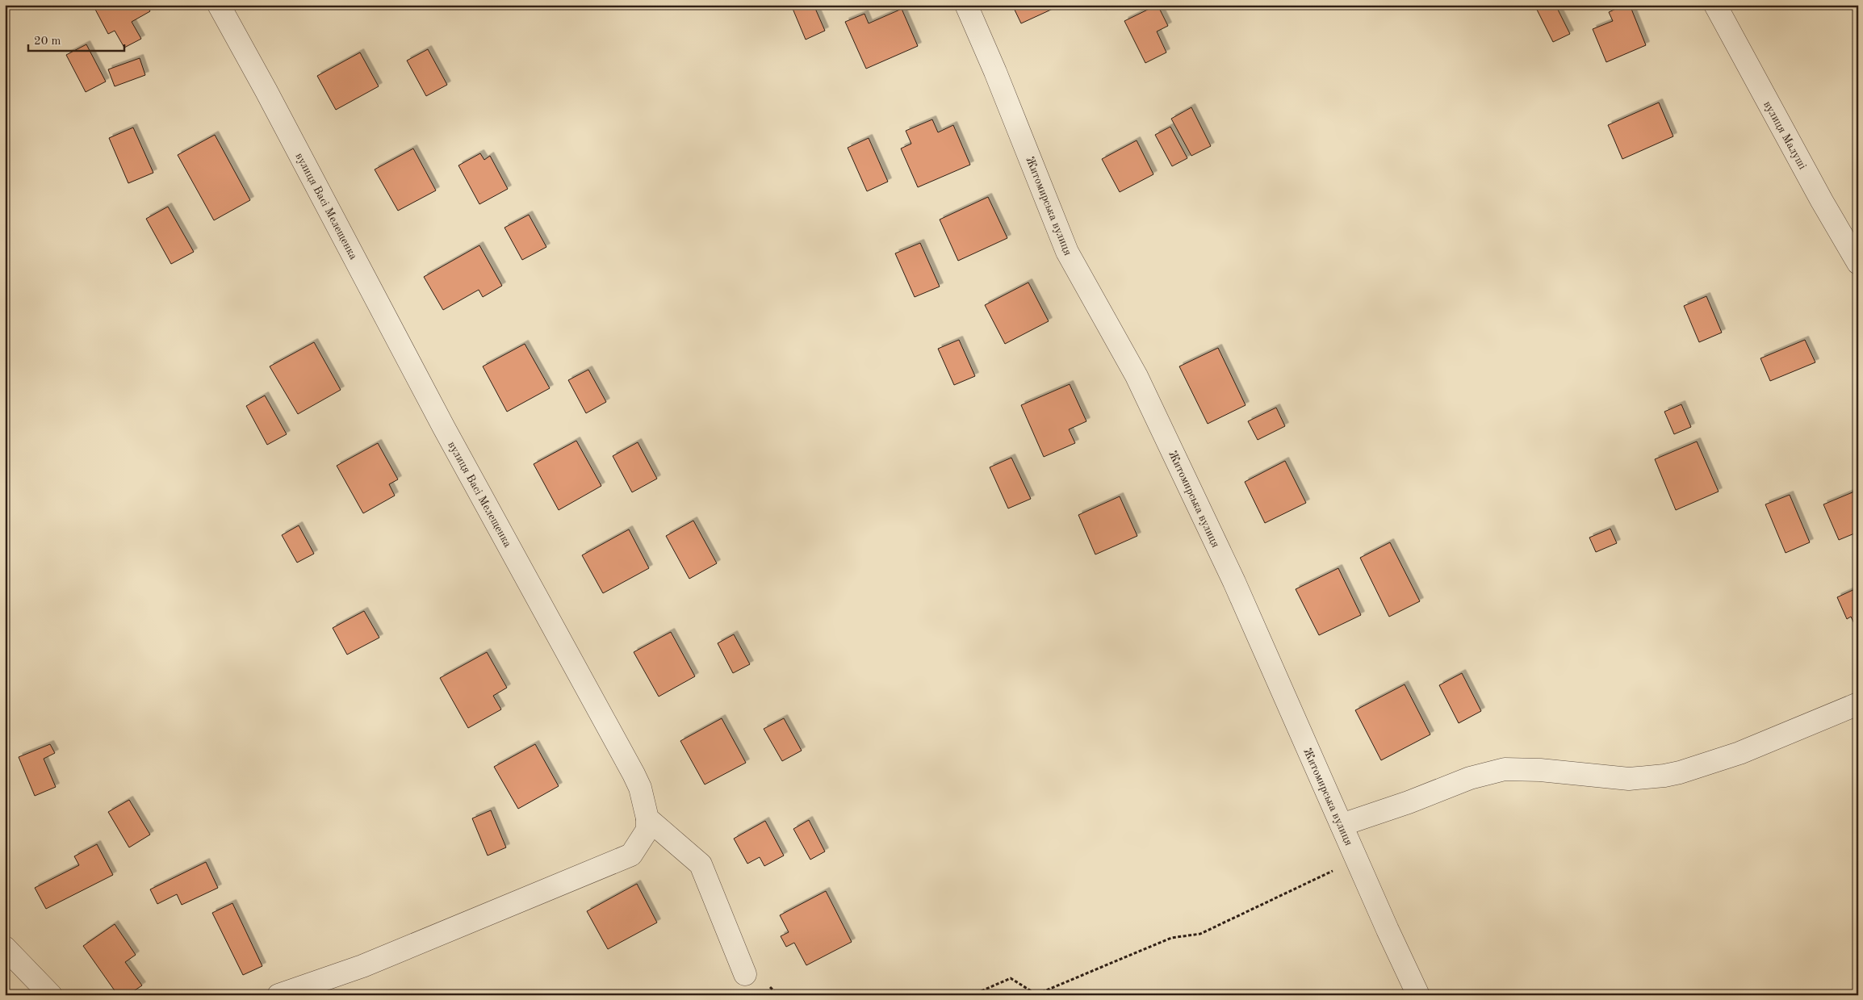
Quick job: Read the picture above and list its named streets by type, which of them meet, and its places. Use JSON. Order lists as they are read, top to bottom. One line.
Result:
{"streets":{"street":["вулиця Малуші","вулиця Васі Мелещенка","Житомирська вулиця"]},"scale_bar":"20 m"}
